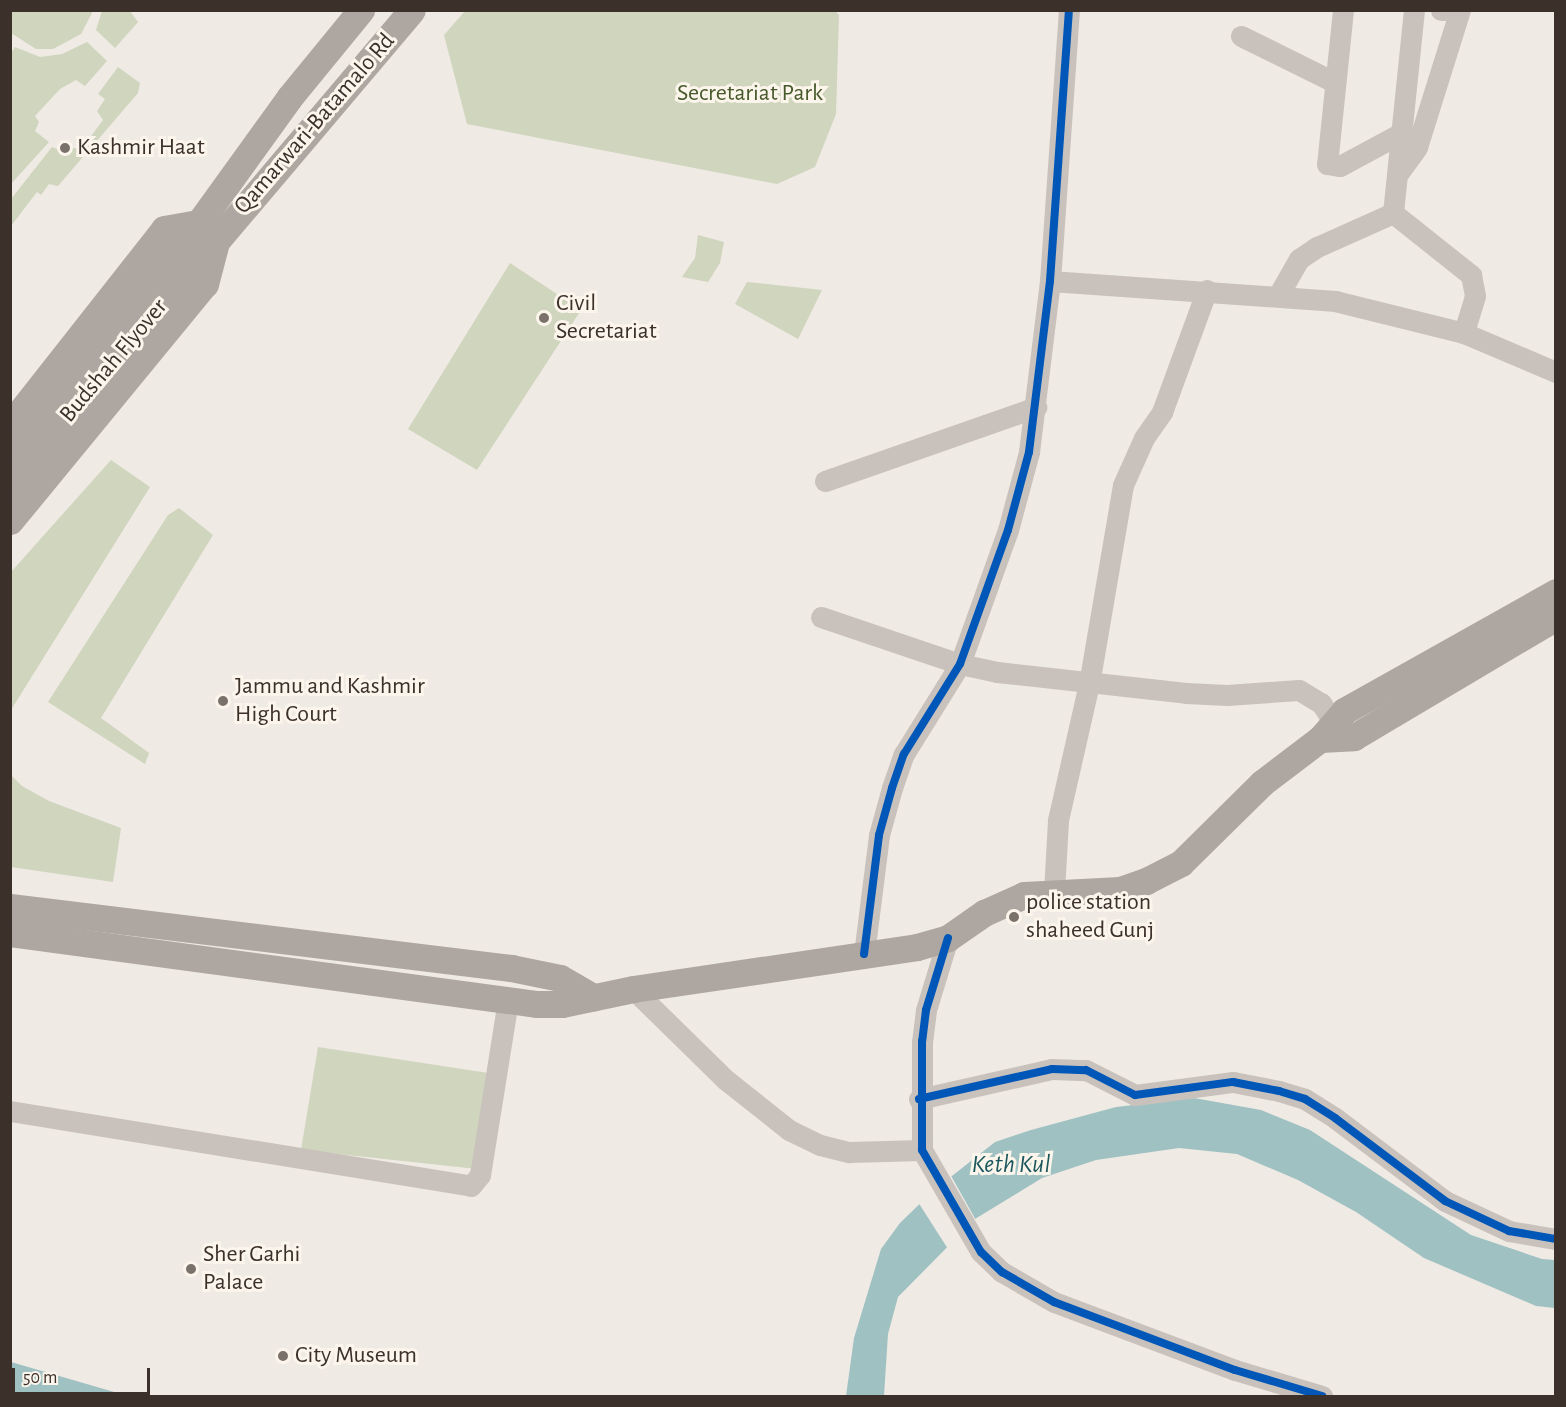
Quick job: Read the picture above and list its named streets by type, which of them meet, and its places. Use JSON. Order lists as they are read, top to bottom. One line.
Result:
{"streets":{"main road":["Qamarwari-Batamalo Rd","Budshah Flyover"]},"crossings":[["Qamarwari-Batamalo Rd","Budshah Flyover"]],"water":["Keth Kul"],"parks":["Secretariat Park"],"places":["Kashmir Haat","Civil Secretariat","Jammu and Kashmir High Court","police station shaheed Gunj","Sher Garhi Palace","City Museum"],"scale_bar":"50 m"}
